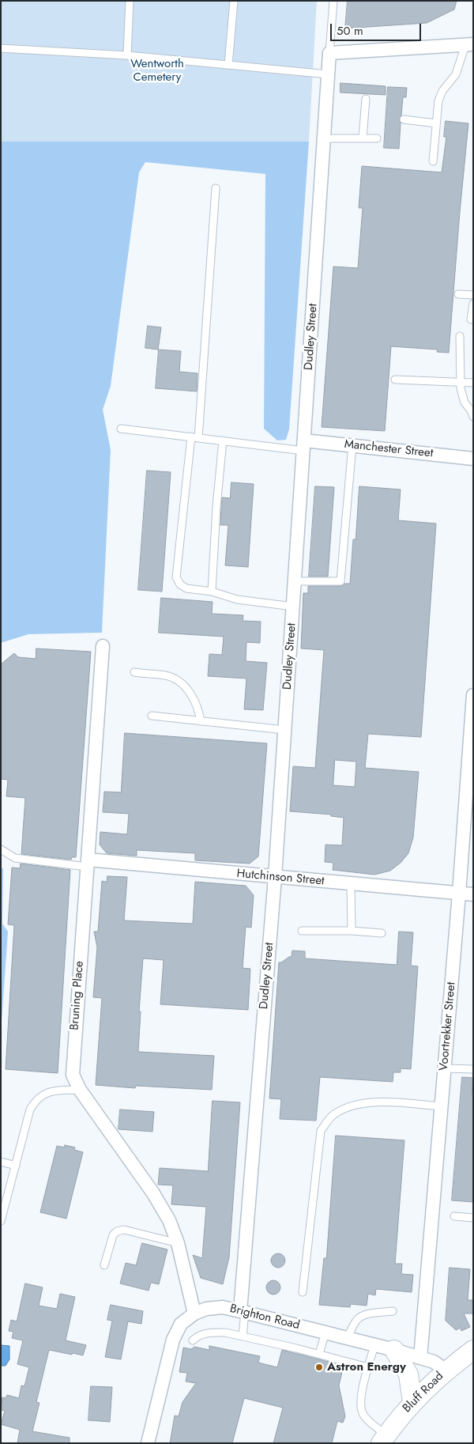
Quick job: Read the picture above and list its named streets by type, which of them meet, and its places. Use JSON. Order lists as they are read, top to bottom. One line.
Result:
{"streets":{"main road":["Bluff Road"],"street":["Dudley Street","Manchester Street","Hutchinson Street","Bruning Place","Voortrekker Street","Brighton Road"]},"crossings":[["Dudley Street","Manchester Street"],["Dudley Street","Hutchinson Street"],["Dudley Street","Brighton Road"],["Hutchinson Street","Bruning Place"],["Hutchinson Street","Voortrekker Street"],["Bruning Place","Brighton Road"],["Voortrekker Street","Brighton Road"],["Brighton Road","Bluff Road"]],"parks":["Wentworth Cemetery"],"places":["Astron Energy"],"scale_bar":"50 m"}
